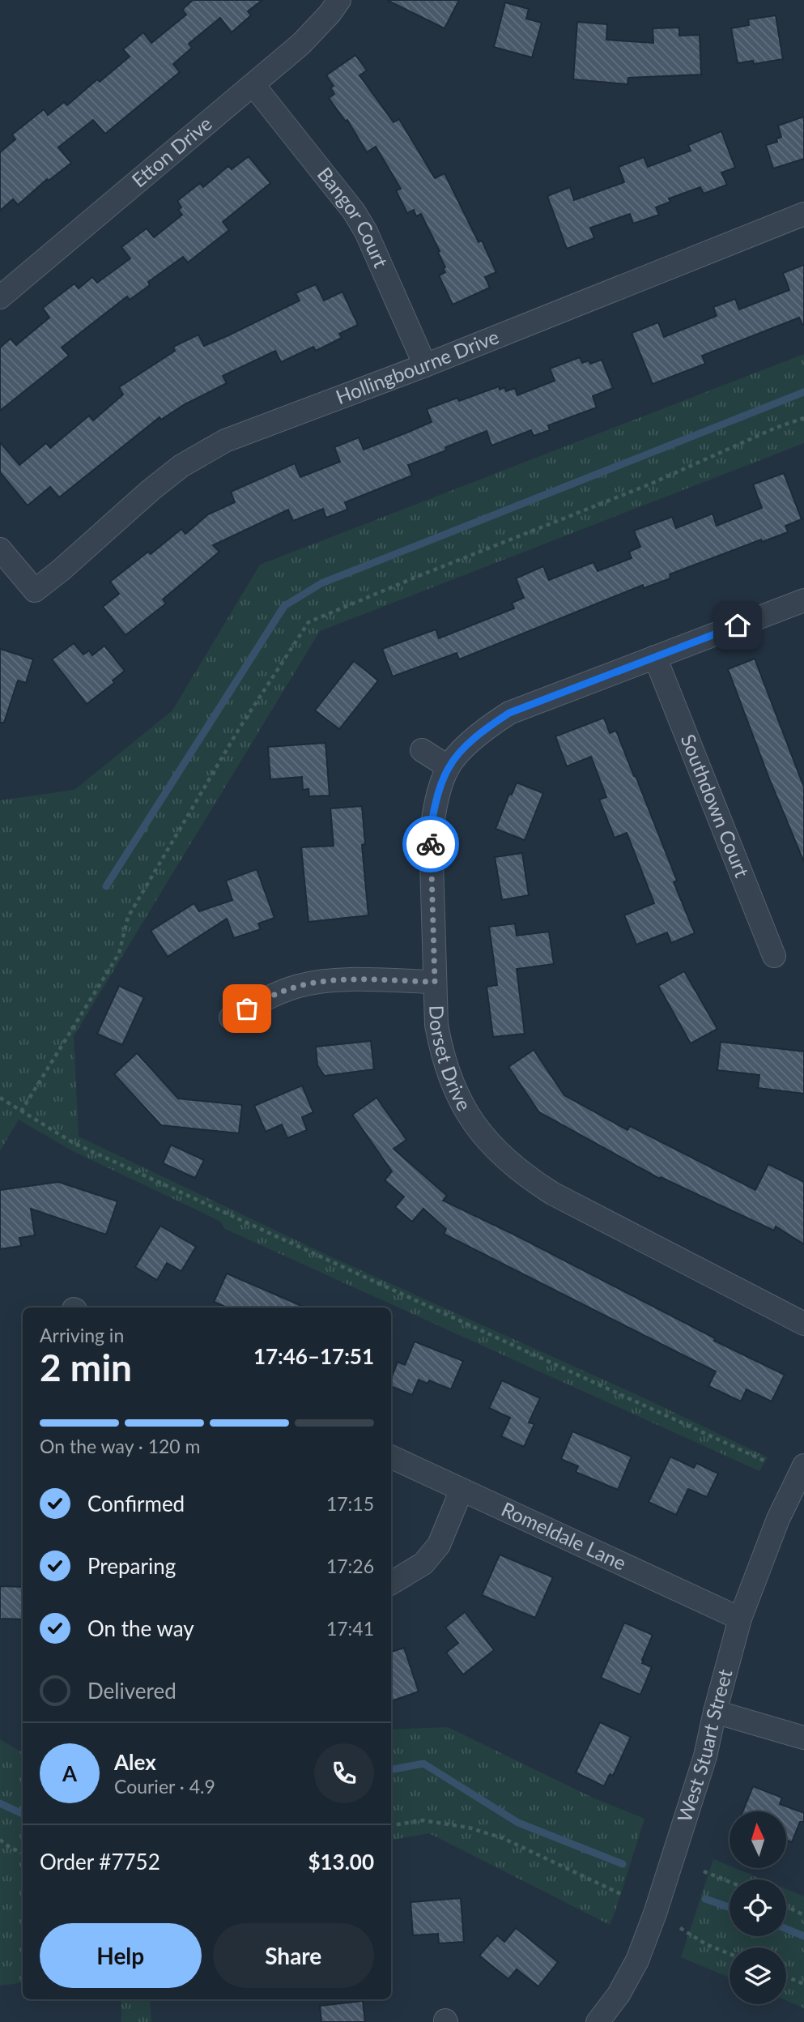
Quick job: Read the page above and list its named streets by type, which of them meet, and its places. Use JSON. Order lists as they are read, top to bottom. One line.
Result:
{"streets":{"street":["Etton Drive","Bangor Court","Hollingbourne Drive","Southdown Court","Dorset Drive","Romeldale Lane","West Stuart Street"]},"crossings":[["Etton Drive","Bangor Court"],["Bangor Court","Hollingbourne Drive"],["Southdown Court","Dorset Drive"],["Romeldale Lane","West Stuart Street"]],"north":"top","page":{"heading":["2 min","Arriving in","17:46–17:51"],"panel":["Alex","Courier · 4.9","Order #7752","$13.00"],"bar":"On the way · 120 m","list":[["Confirmed","17:15"],["Preparing","17:26"],["On the way","17:41"],"Delivered"],"round":"A","buttons":["Help","Share"]}}
